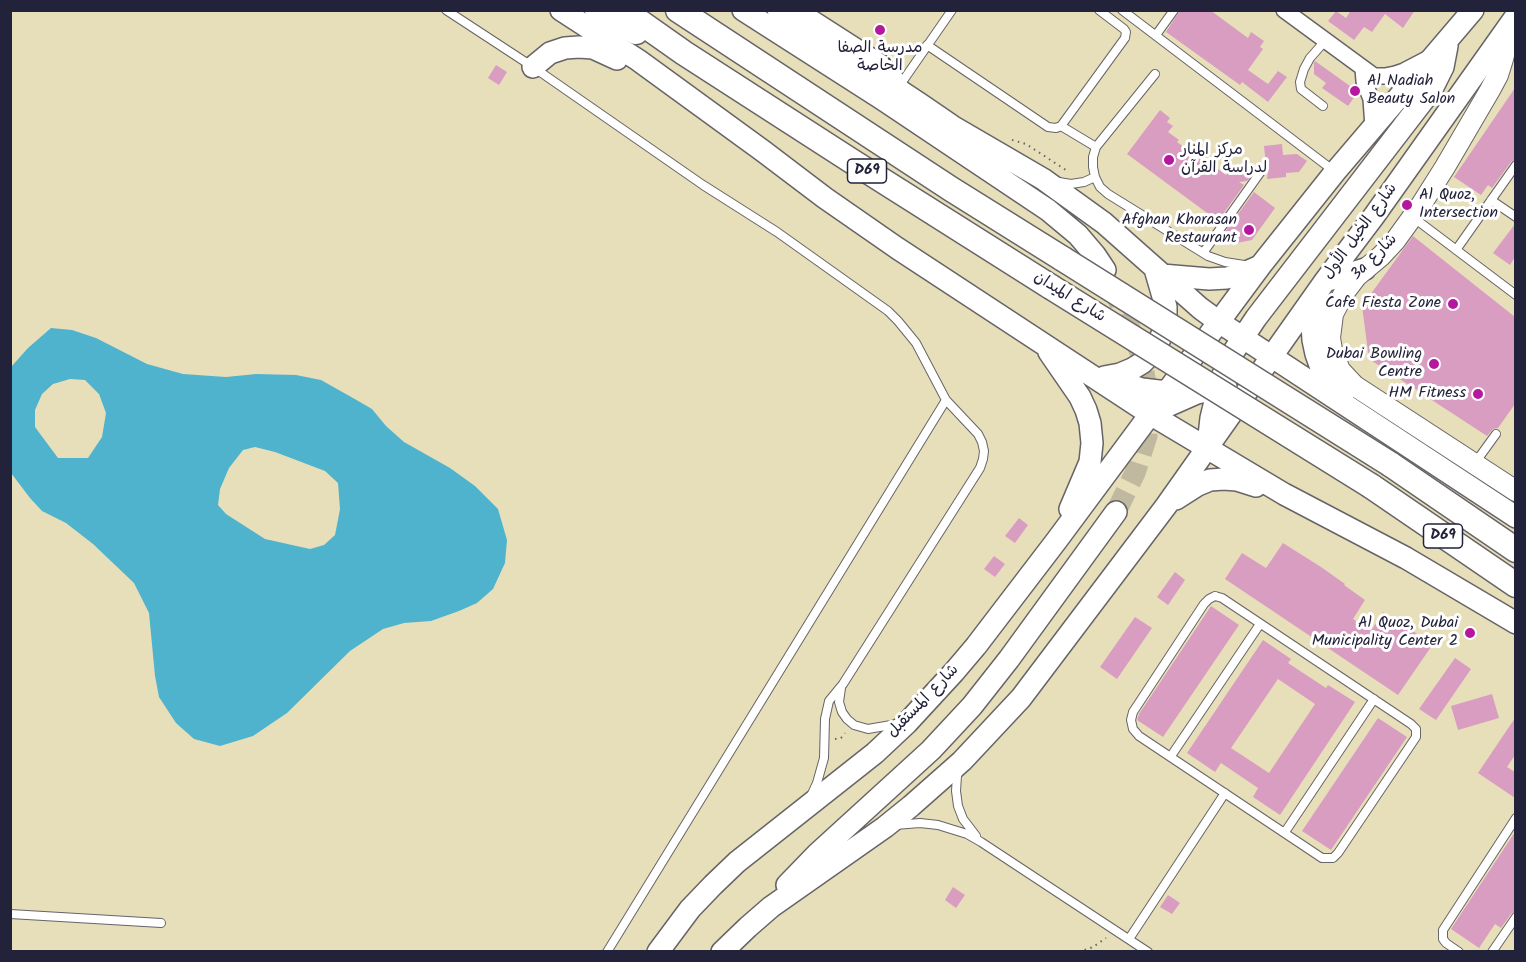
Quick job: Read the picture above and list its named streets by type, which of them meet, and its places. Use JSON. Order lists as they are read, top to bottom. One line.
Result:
{"streets":{"main road":["D69","شارع الخيل الأول","شارع الميدان","شارع المستقبل"],"street":["3a شارع"]},"crossings":[["شارع الخيل الأول","3a شارع"]],"places":["مدرسة الصفا الخاصة","Al Nadiah Beauty Salon","مركز المنار لدراسة القرآن","Al Quoz, Intersection","Afghan Khorasan Restaurant","Cafe Fiesta Zone","Dubai Bowling Centre","HM Fitness","Al Quoz, Dubai Municipality Center 2"]}
